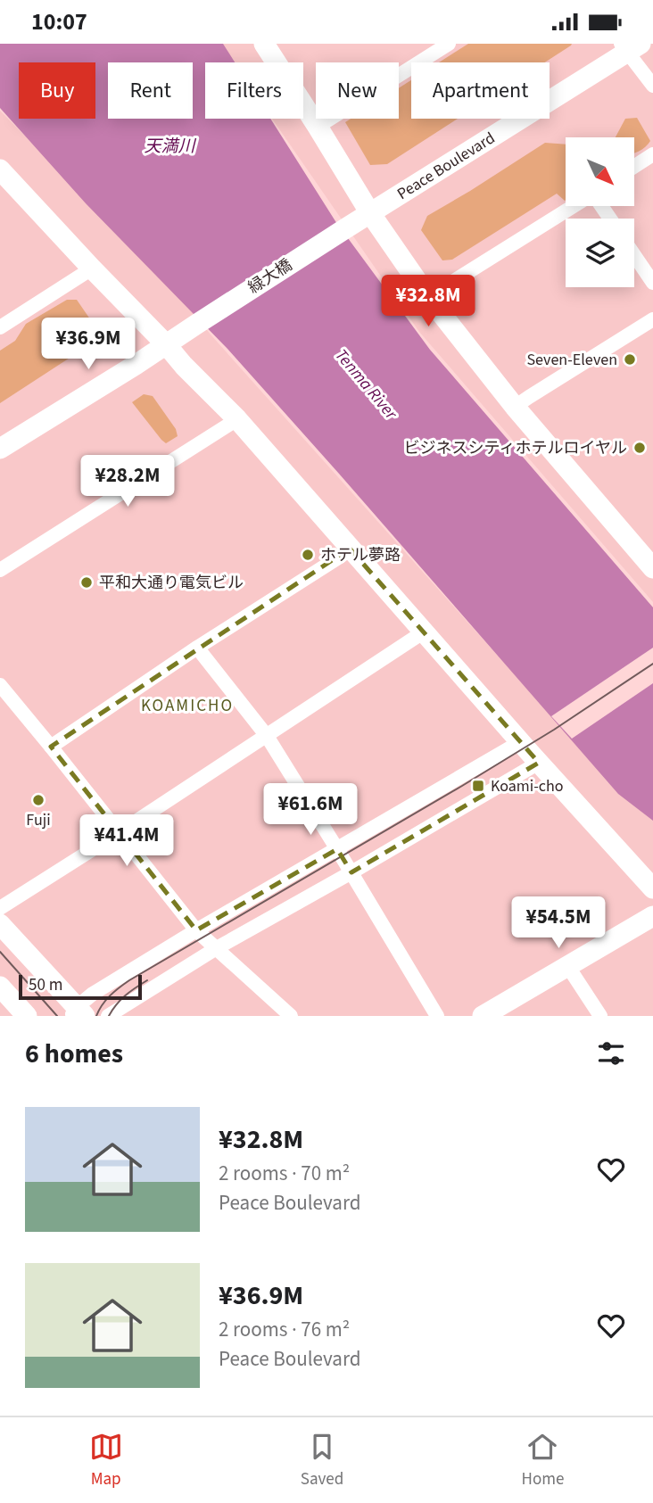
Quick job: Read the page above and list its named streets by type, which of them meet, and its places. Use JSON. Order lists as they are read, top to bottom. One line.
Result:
{"streets":{"street":["Peace Boulevard","緑大橋"]},"crossings":[["Peace Boulevard","緑大橋"]],"districts":["KOAMICHO"],"water":["天満川","Tenma River"],"places":{"other":["Seven-Eleven","ビジネスシティホテルロイヤル","ホテル夢路","平和大通り電気ビル","Fuji"],"transit":["Koami-cho"]},"scale_bar":"50 m","north":"bottom right","page":{"status":"10:07","chip":["Buy","Rent","Filters","New","Apartment"],"price":["¥32.8M","¥36.9M","¥28.2M","¥61.6M","¥41.4M","¥54.5M"],"scale":"50 m","heading":"6 homes","list":[{"name":"¥32.8M","note":"2 rooms · 70 m² · Peace Boulevard"},{"name":"¥36.9M","note":"2 rooms · 76 m² · Peace Boulevard"}],"tabs":["Map","Saved","Home"]}}
